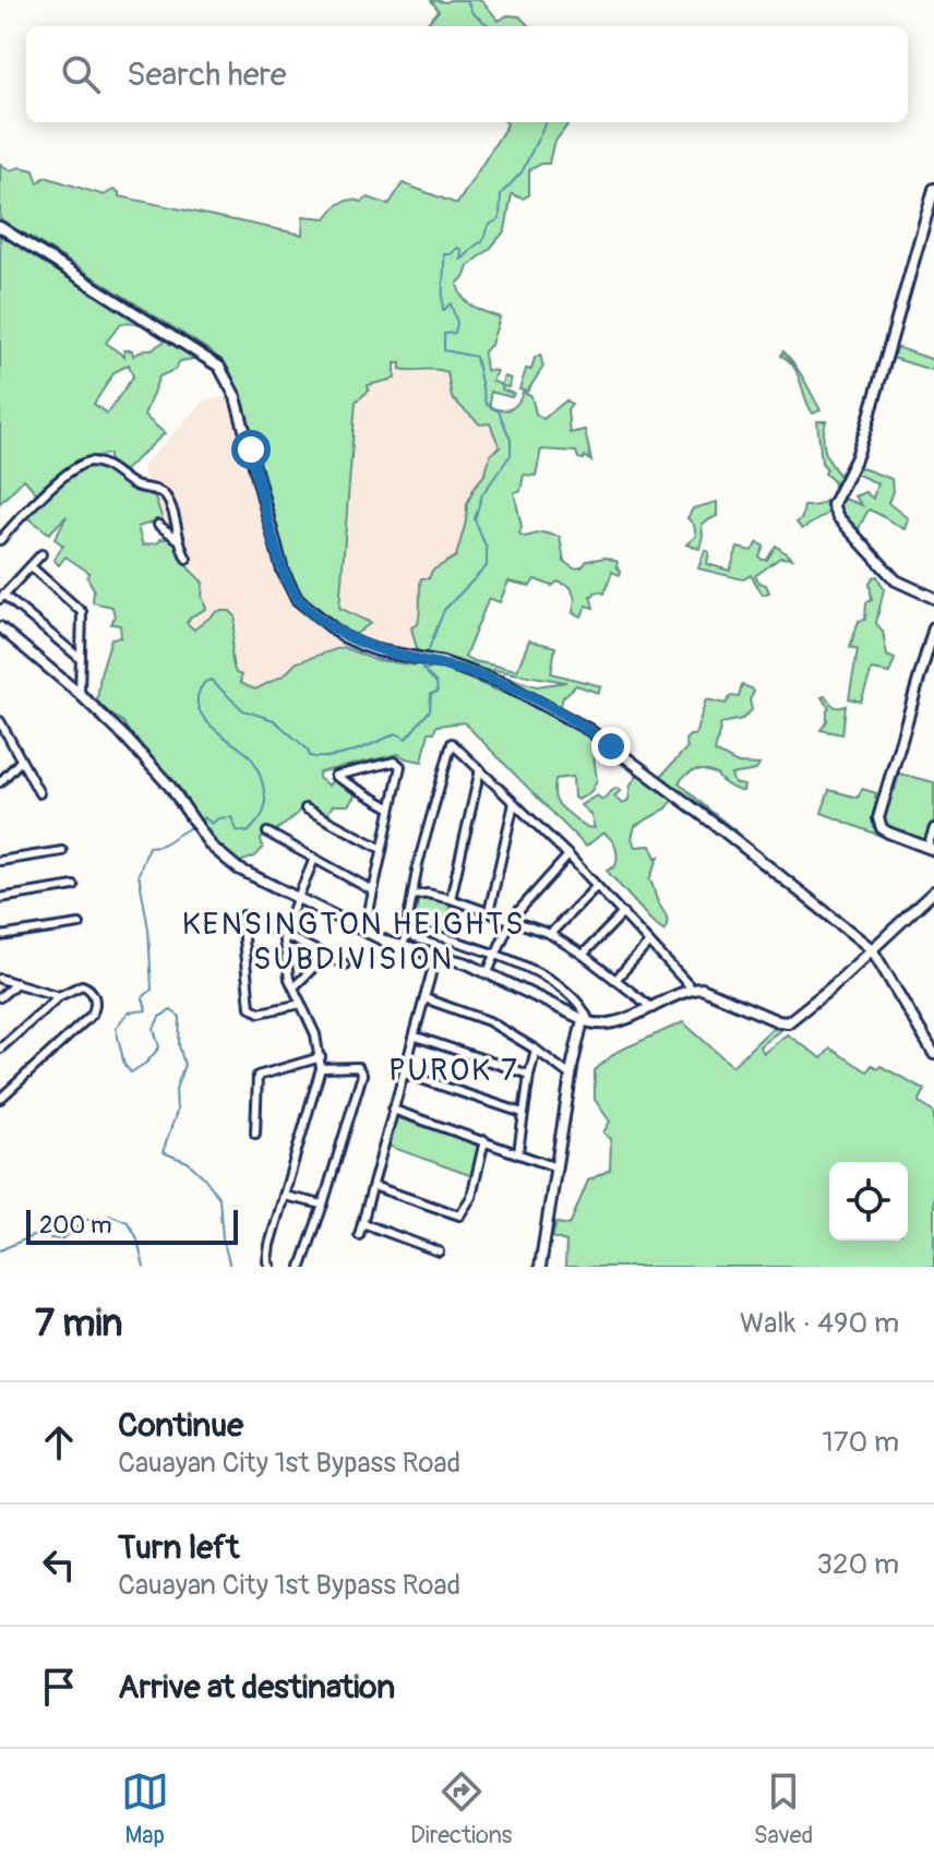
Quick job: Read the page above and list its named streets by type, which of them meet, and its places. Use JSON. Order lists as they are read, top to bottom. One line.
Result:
{"districts":["KENSINGTON HEIGHTS SUBDIVISION","PUROK 7"],"scale_bar":"200 m","page":{"search":"Search here","scale":"200 m","heading":["7 min","Walk · 490 m"],"list":[["Continue","Cauayan City 1st Bypass Road","170 m"],["Turn left","Cauayan City 1st Bypass Road","320 m"],"Arrive at destination"],"nav":["Map","Directions","Saved"]}}
